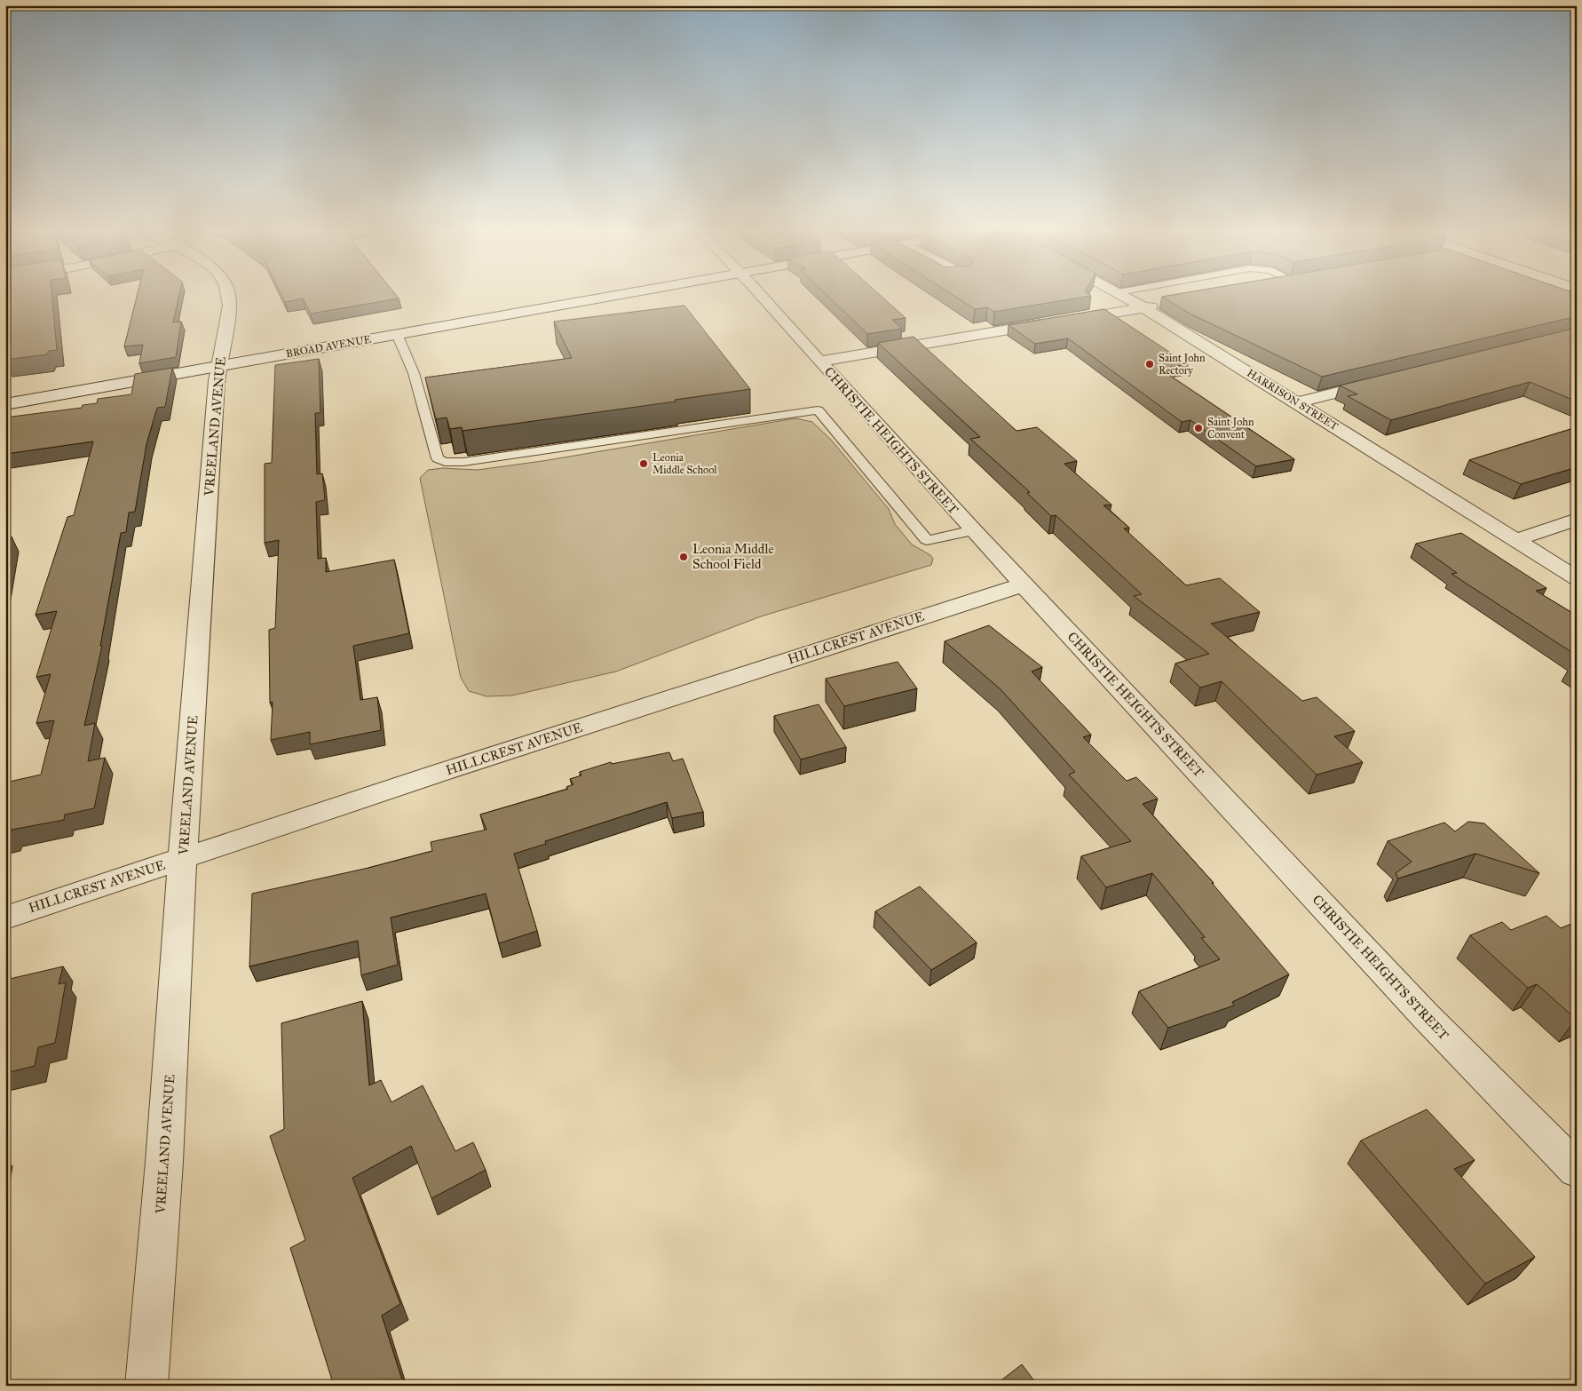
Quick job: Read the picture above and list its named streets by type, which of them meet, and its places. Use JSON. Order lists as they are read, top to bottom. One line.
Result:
{"streets":{"street":["BROAD AVENUE","HARRISON STREET","VREELAND AVENUE","CHRISTIE HEIGHTS STREET","HILLCREST AVENUE"]},"crossings":[["BROAD AVENUE","VREELAND AVENUE"],["VREELAND AVENUE","HILLCREST AVENUE"],["CHRISTIE HEIGHTS STREET","HILLCREST AVENUE"]],"places":["Saint John Rectory","Saint John Convent","Leonia Middle School","Leonia Middle School Field"]}
